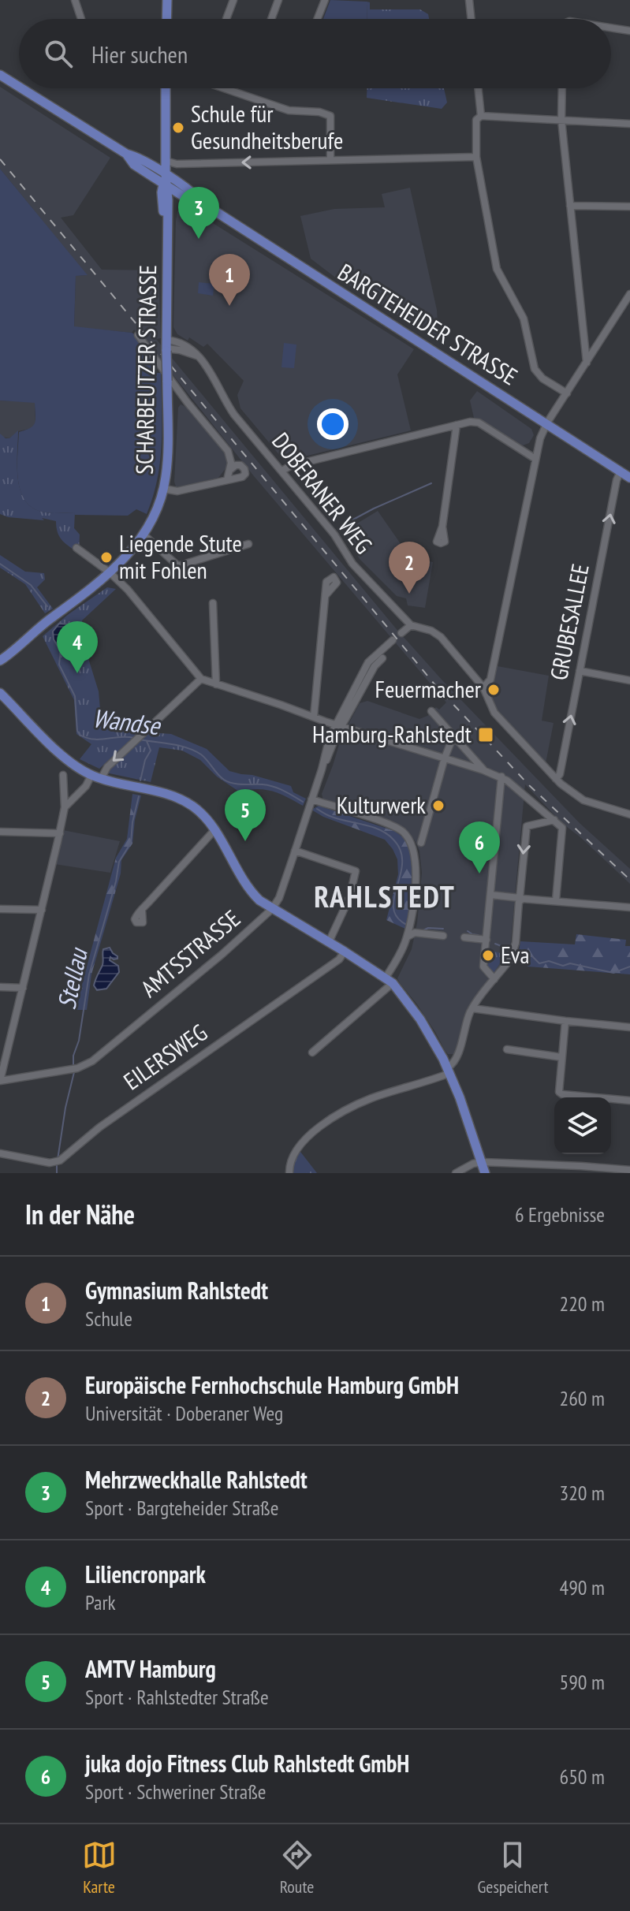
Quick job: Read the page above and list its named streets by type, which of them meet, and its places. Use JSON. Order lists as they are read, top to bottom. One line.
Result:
{"streets":{"main road":["BARGTEHEIDER STRASSE","SCHARBEUTZER STRASSE"],"street":["DOBERANER WEG","GRUBESALLEE","AMTSSTRASSE","EILERSWEG"]},"crossings":[["BARGTEHEIDER STRASSE","SCHARBEUTZER STRASSE"],["BARGTEHEIDER STRASSE","GRUBESALLEE"],["SCHARBEUTZER STRASSE","DOBERANER WEG"],["DOBERANER WEG","GRUBESALLEE"]],"one_way":["GRUBESALLEE"],"districts":["RAHLSTEDT"],"water":["Wandse","Stellau"],"places":{"other":["Schule für Gesundheitsberufe","Liegende Stute mit Fohlen","Feuermacher","Kulturwerk","Eva"],"transit":["Hamburg-Rahlstedt"]},"page":{"search":"Hier suchen","pins":["3","1","2","4","5","6"],"heading":["In der Nähe","6 Ergebnisse"],"list":[{"mark":"1","name":"Gymnasium Rahlstedt","note":"Schule","value":"220 m"},{"mark":"2","name":"Europäische Fernhochschule Hamburg GmbH","note":"Universität · Doberaner Weg","value":"260 m"},{"mark":"3","name":"Mehrzweckhalle Rahlstedt","note":"Sport · Bargteheider Straße","value":"320 m"},{"mark":"4","name":"Liliencronpark","note":"Park","value":"490 m"},{"mark":"5","name":"AMTV Hamburg","note":"Sport · Rahlstedter Straße","value":"590 m"},{"mark":"6","name":"juka dojo Fitness Club Rahlstedt GmbH","note":"Sport · Schweriner Straße","value":"650 m"}],"nav":["Karte","Route","Gespeichert"]}}
